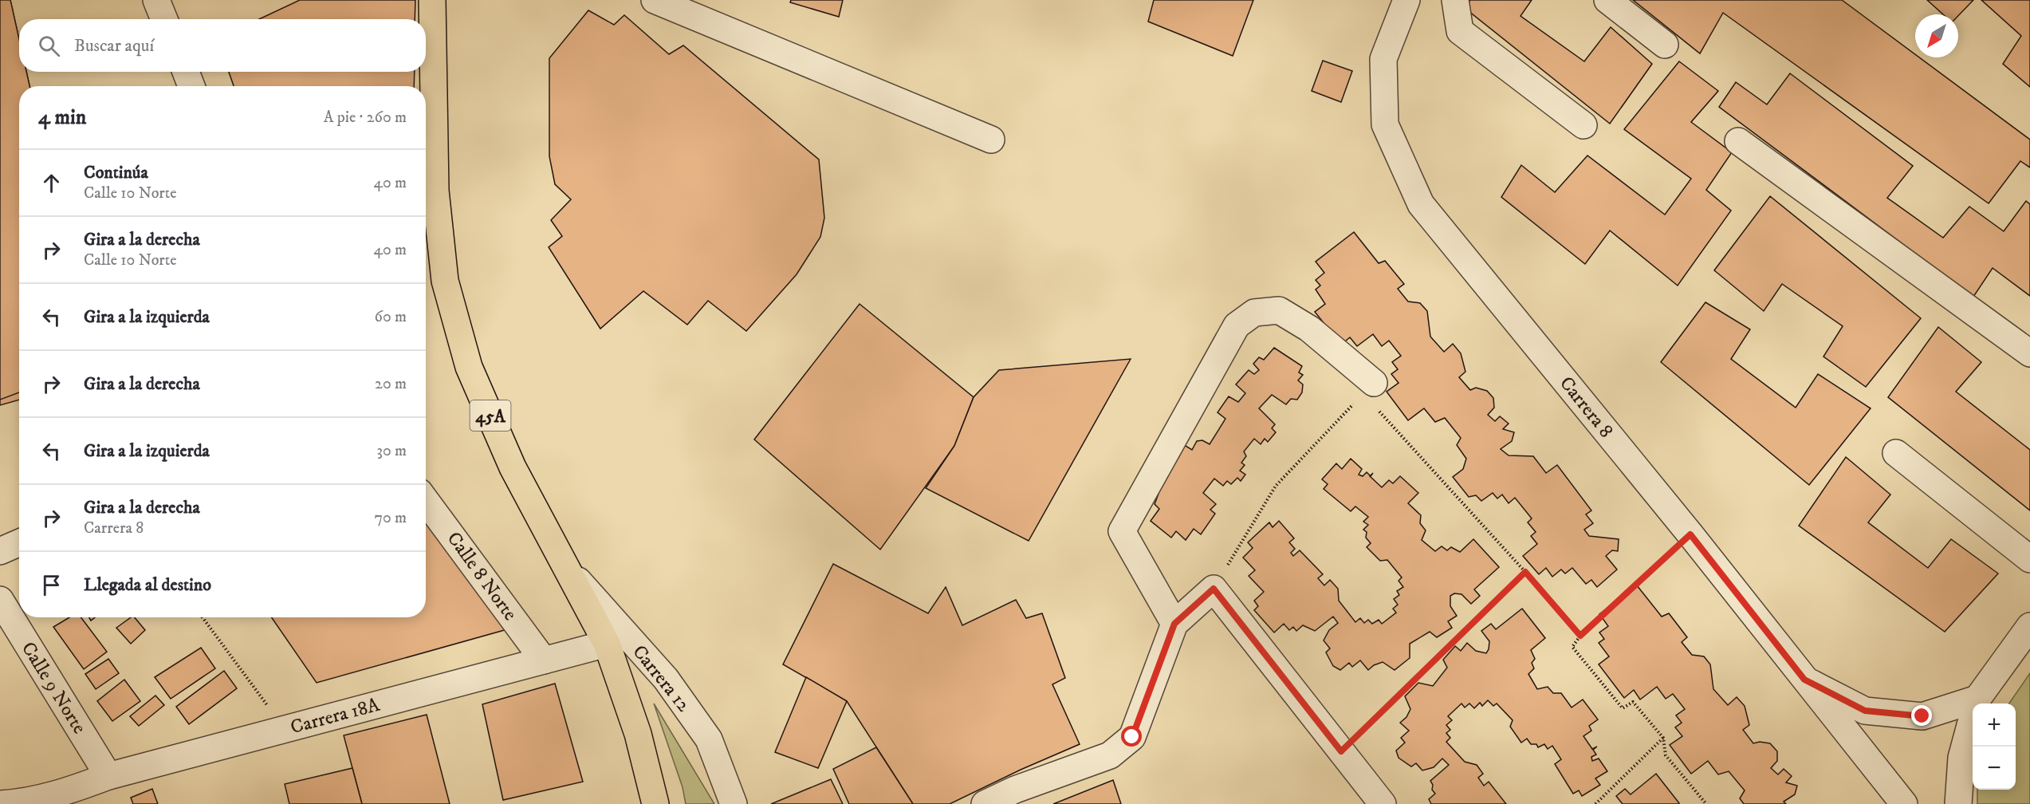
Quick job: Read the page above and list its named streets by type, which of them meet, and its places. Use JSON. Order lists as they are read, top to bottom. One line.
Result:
{"streets":{"main road":["45A"],"street":["Carrera 8","Calle 8 Norte","Carrera 12","Calle 9 Norte","Carrera 18A"]},"crossings":[["45A","Carrera 12"],["45A","Carrera 18A"],["Calle 8 Norte","Carrera 18A"],["Calle 9 Norte","Carrera 18A"]],"north":"bottom left","page":{"search":"Buscar aquí","heading":["4 min","A pie · 260 m"],"list":[["Continúa","Calle 10 Norte","40 m"],["Gira a la derecha","Calle 10 Norte","40 m"],["Gira a la izquierda","60 m"],["Gira a la derecha","20 m"],["Gira a la izquierda","30 m"],["Gira a la derecha","Carrera 8","70 m"],"Llegada al destino"],"map_buttons":["+","−"]}}
